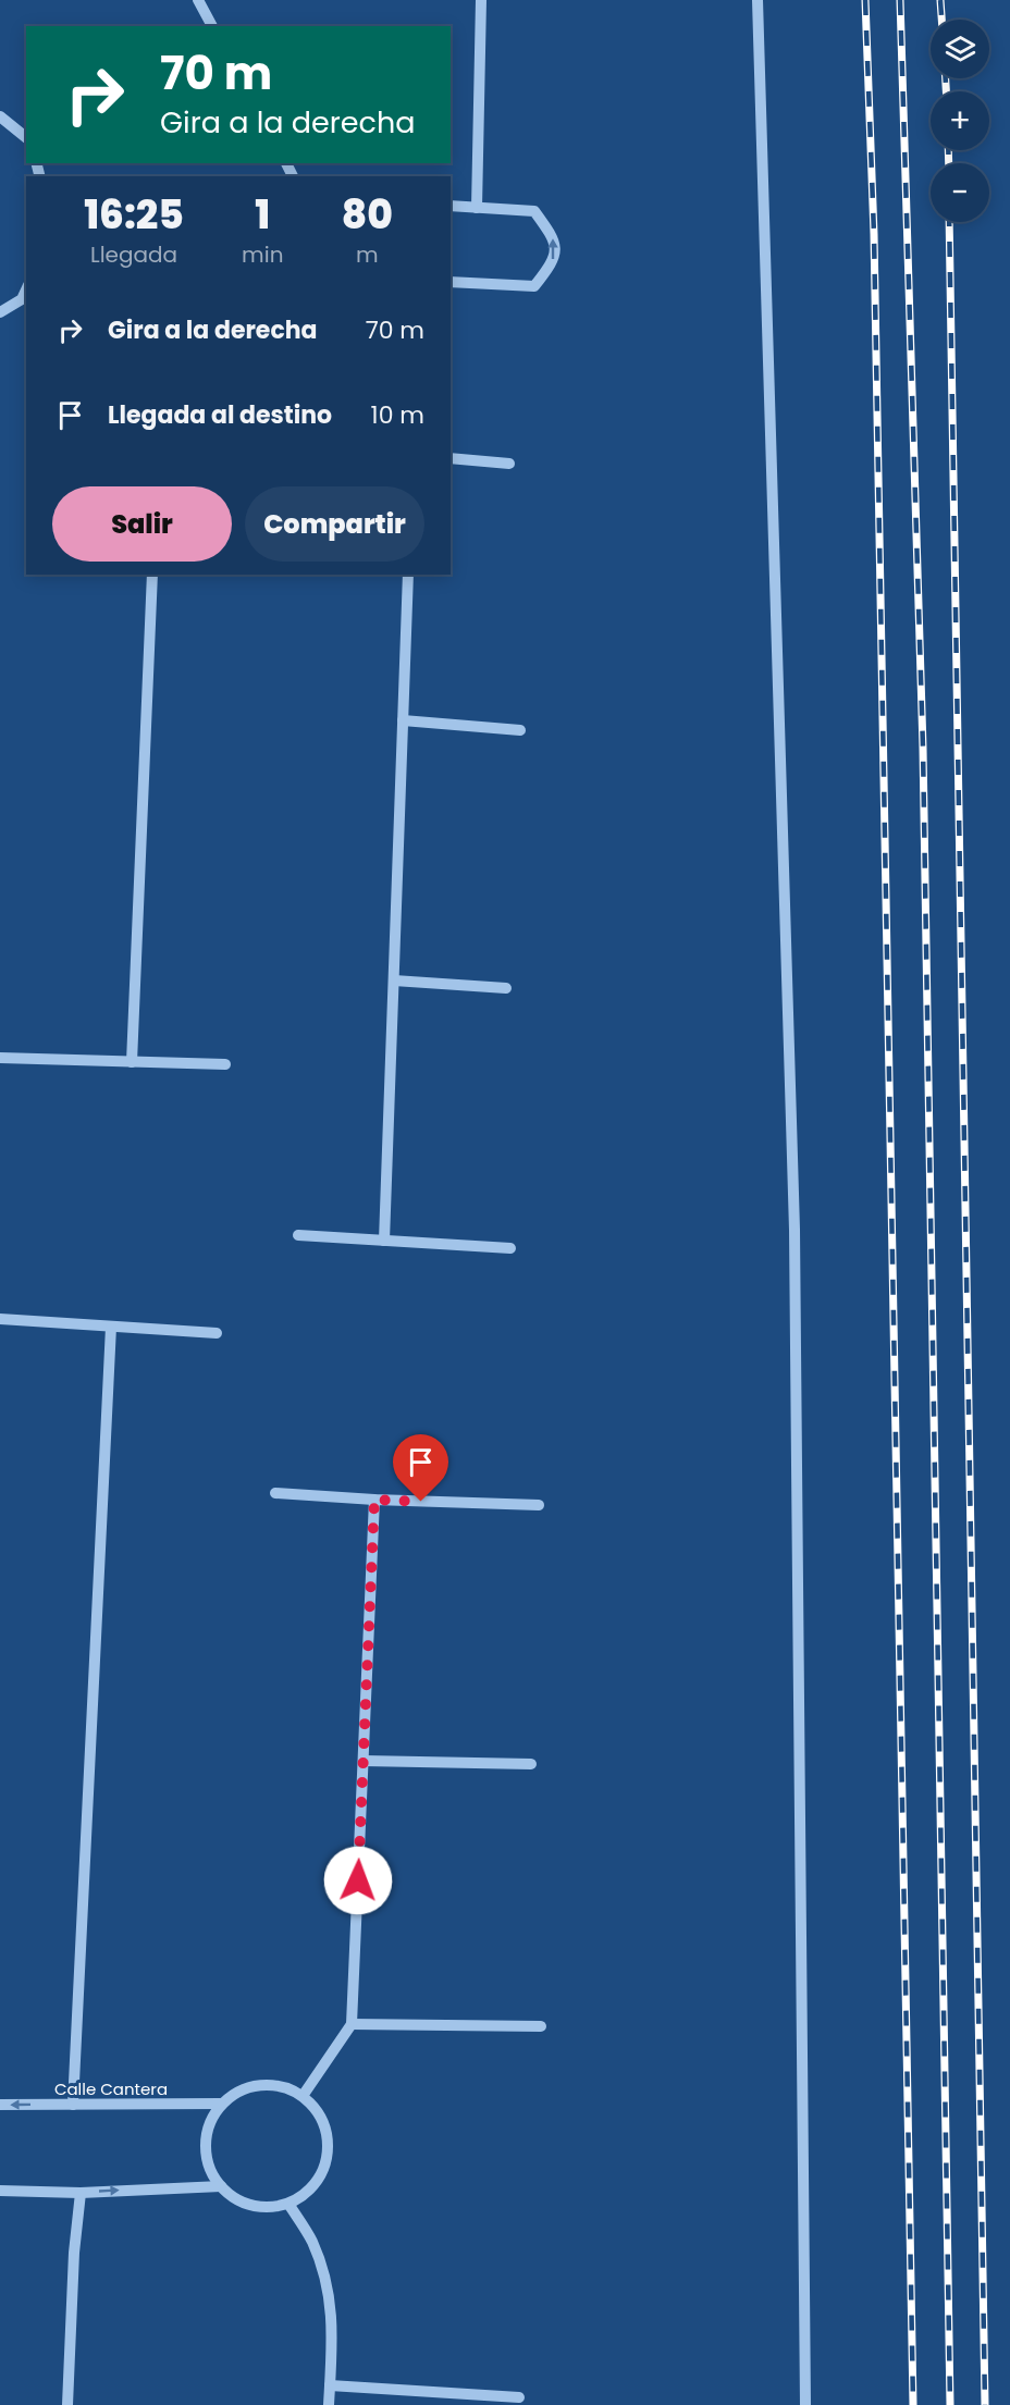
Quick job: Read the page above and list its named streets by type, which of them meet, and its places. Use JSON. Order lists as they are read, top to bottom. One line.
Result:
{"streets":{"street":["Calle Cantera"]},"page":{"map_buttons":["+","−"],"turn":["70 m","Gira a la derecha"],"eta":["16:25","Llegada","1","min","80","m"],"list":[{"name":"Gira a la derecha","value":"70 m"},{"name":"Llegada al destino","value":"10 m"}],"buttons":["Salir","Compartir"]}}
